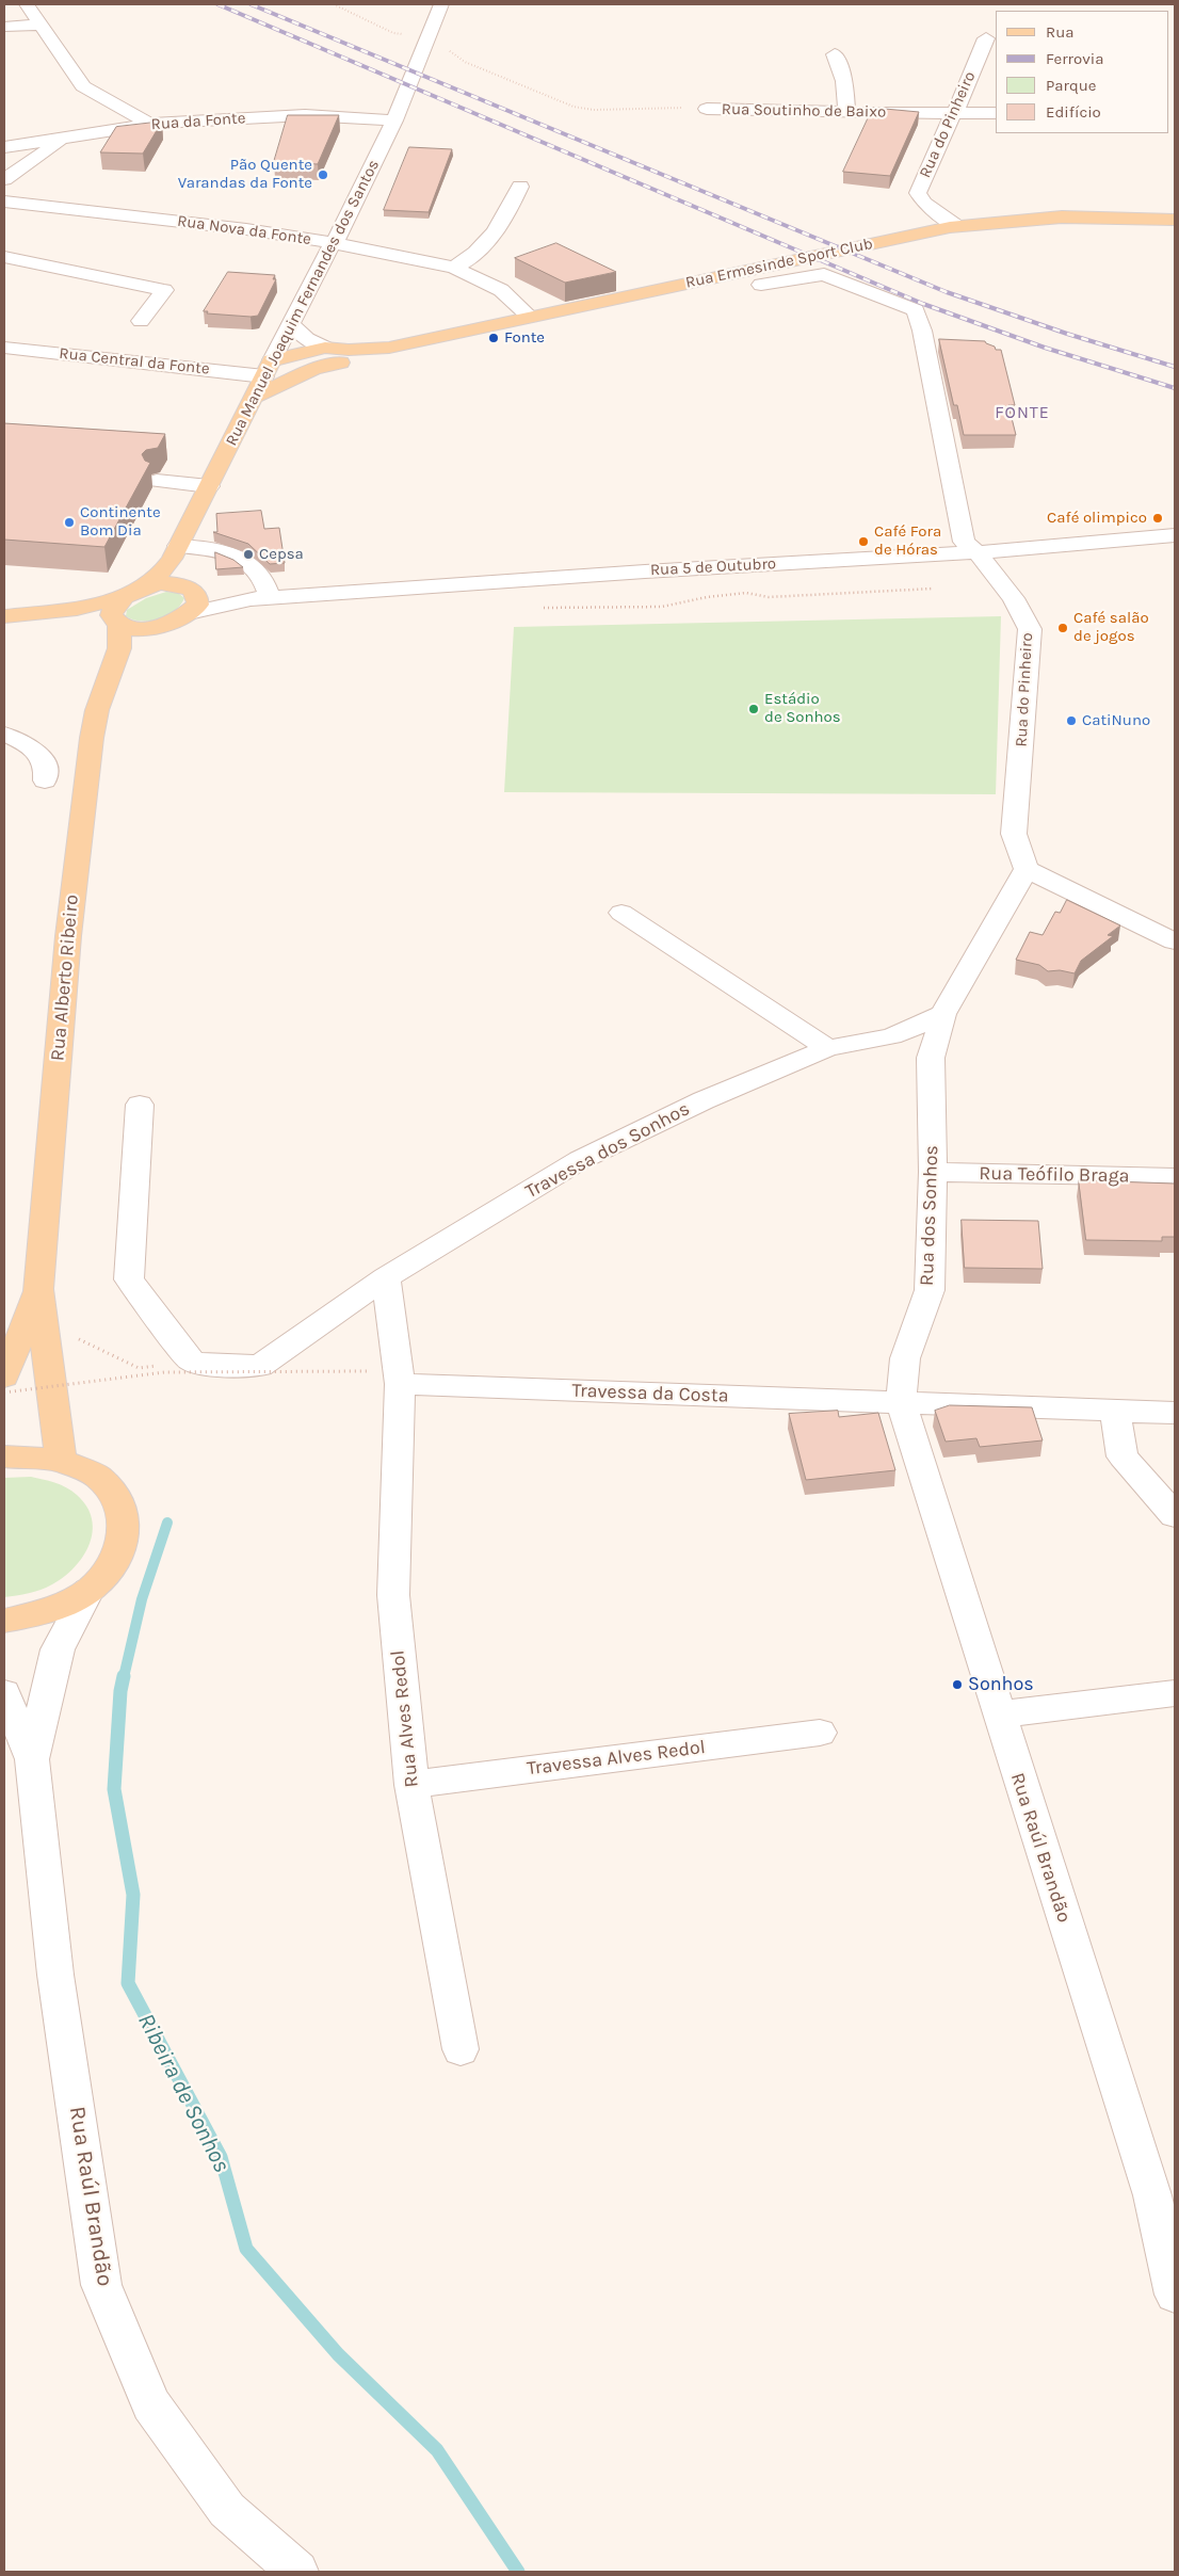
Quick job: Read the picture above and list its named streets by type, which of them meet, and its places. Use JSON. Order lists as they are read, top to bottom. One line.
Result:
{"streets":{"main road":["Rua Ermesinde Sport Club","Rua Manuel Joaquim Fernandes dos Santos","Rua Alberto Ribeiro"],"street":["Rua Soutinho de Baixo","Rua da Fonte","Rua do Pinheiro","Rua Nova da Fonte","Rua Central da Fonte","Rua 5 de Outubro","Travessa dos Sonhos","Rua Teófilo Braga","Rua dos Sonhos","Travessa da Costa","Rua Alves Redol","Travessa Alves Redol","Rua Raúl Brandão"]},"crossings":[["Rua Soutinho de Baixo","Rua do Pinheiro"],["Rua da Fonte","Rua Manuel Joaquim Fernandes dos Santos"],["Rua do Pinheiro","Rua Ermesinde Sport Club"],["Rua do Pinheiro","Rua 5 de Outubro"],["Rua do Pinheiro","Rua dos Sonhos"],["Rua Nova da Fonte","Rua Ermesinde Sport Club"],["Rua Nova da Fonte","Rua Manuel Joaquim Fernandes dos Santos"],["Rua Ermesinde Sport Club","Rua Manuel Joaquim Fernandes dos Santos"],["Rua Ermesinde Sport Club","Rua Central da Fonte"],["Rua Manuel Joaquim Fernandes dos Santos","Rua Central da Fonte"],["Rua Manuel Joaquim Fernandes dos Santos","Rua Alberto Ribeiro"],["Rua 5 de Outubro","Rua Alberto Ribeiro"],["Travessa dos Sonhos","Rua dos Sonhos"],["Rua Teófilo Braga","Rua dos Sonhos"],["Rua dos Sonhos","Travessa da Costa"],["Rua dos Sonhos","Rua Raúl Brandão"],["Travessa da Costa","Rua Alves Redol"],["Travessa da Costa","Rua Raúl Brandão"],["Rua Alves Redol","Travessa Alves Redol"]],"districts":["FONTE"],"water":["Ribeira de Sonhos"],"places":["Pão Quente Varandas da Fonte","Fonte","Café olimpico","Continente Bom Dia","Café Fora de Hóras","Cepsa","Café salão de jogos","Estádio de Sonhos","CatiNuno","Sonhos"],"legend":["Rua","Ferrovia","Parque","Edifício"]}
